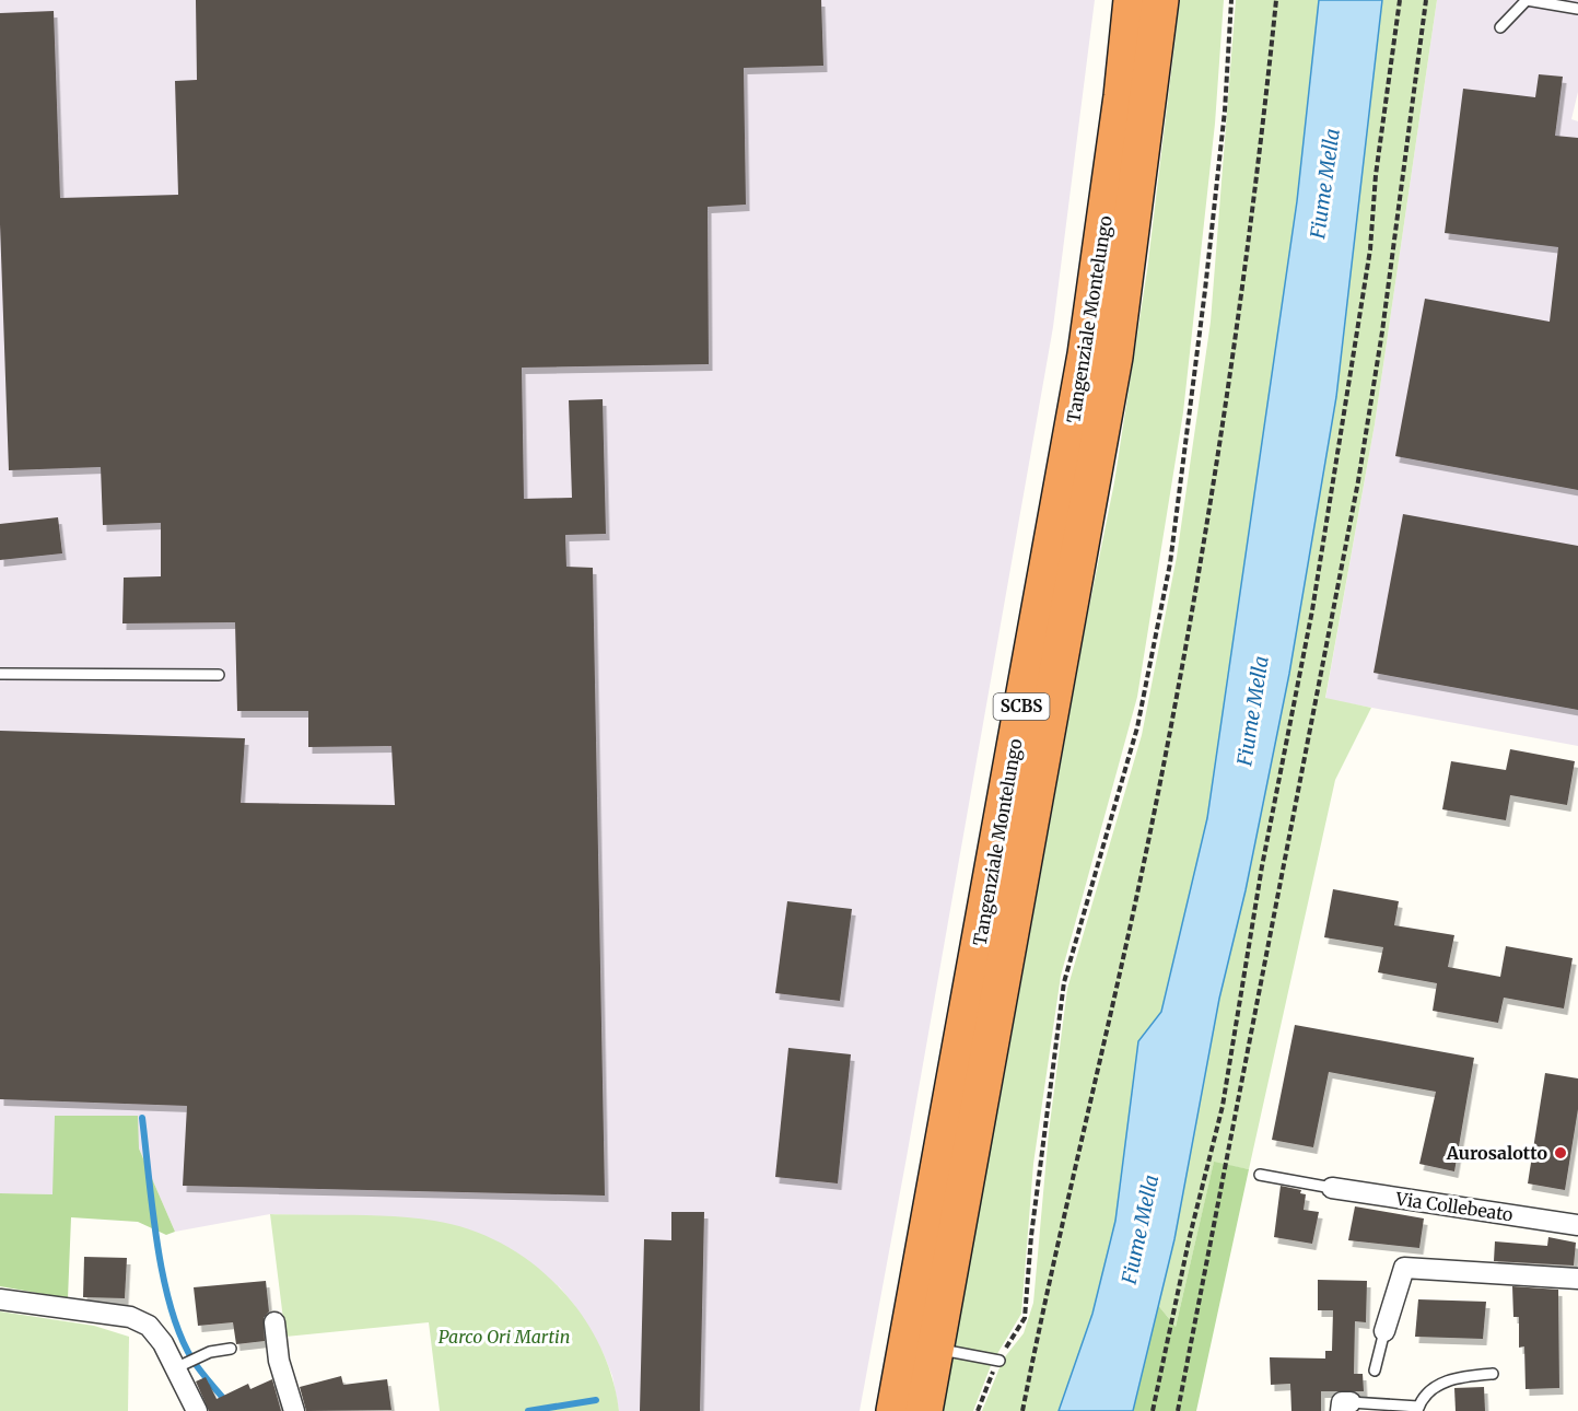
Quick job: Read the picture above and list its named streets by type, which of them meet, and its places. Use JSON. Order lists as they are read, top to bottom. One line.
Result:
{"streets":{"highway":["Tangenziale Montelungo","SCBS"],"street":["Via Collebeato"]},"water":["Fiume Mella"],"parks":["Parco Ori Martin"],"places":["Aurosalotto"]}
